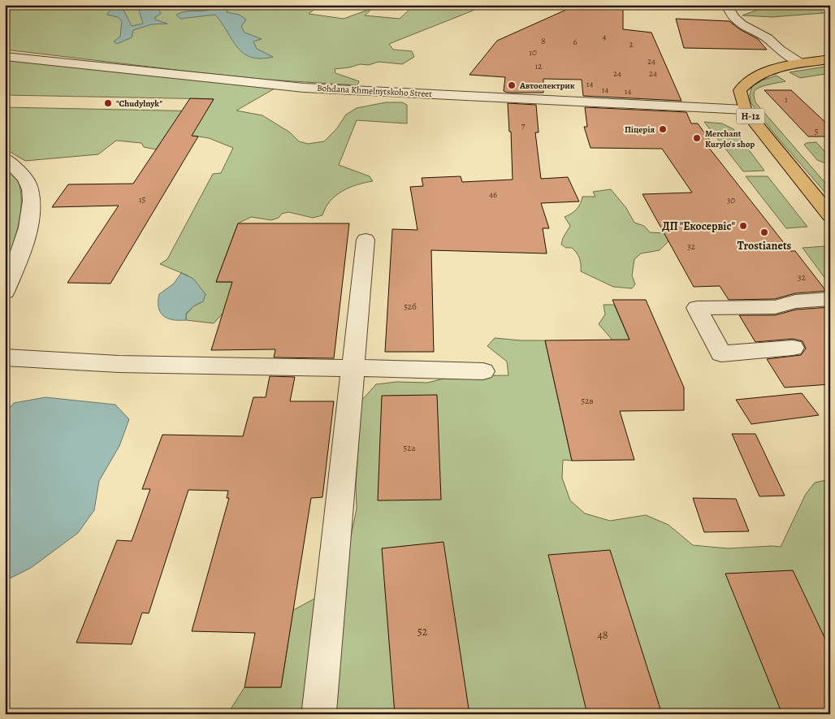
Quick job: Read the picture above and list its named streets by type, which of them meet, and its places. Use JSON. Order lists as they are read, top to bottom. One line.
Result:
{"streets":{"main road":["Н-12"],"street":["Bohdana Khmelnytskoho Street"]},"crossings":[["Bohdana Khmelnytskoho Street","Н-12"]],"places":["Автоелектрик","\"Chudylnyk\"","Піцерія","Merchant Kurylo's shop","ДП \"Екосервіс\"","Trostianets"],"house_numbers":["4","8","6","2","10","24","12","24","24","14","14","14","1","7","5","46","15","30","32","32","52б","52в","52а","52","48"]}
